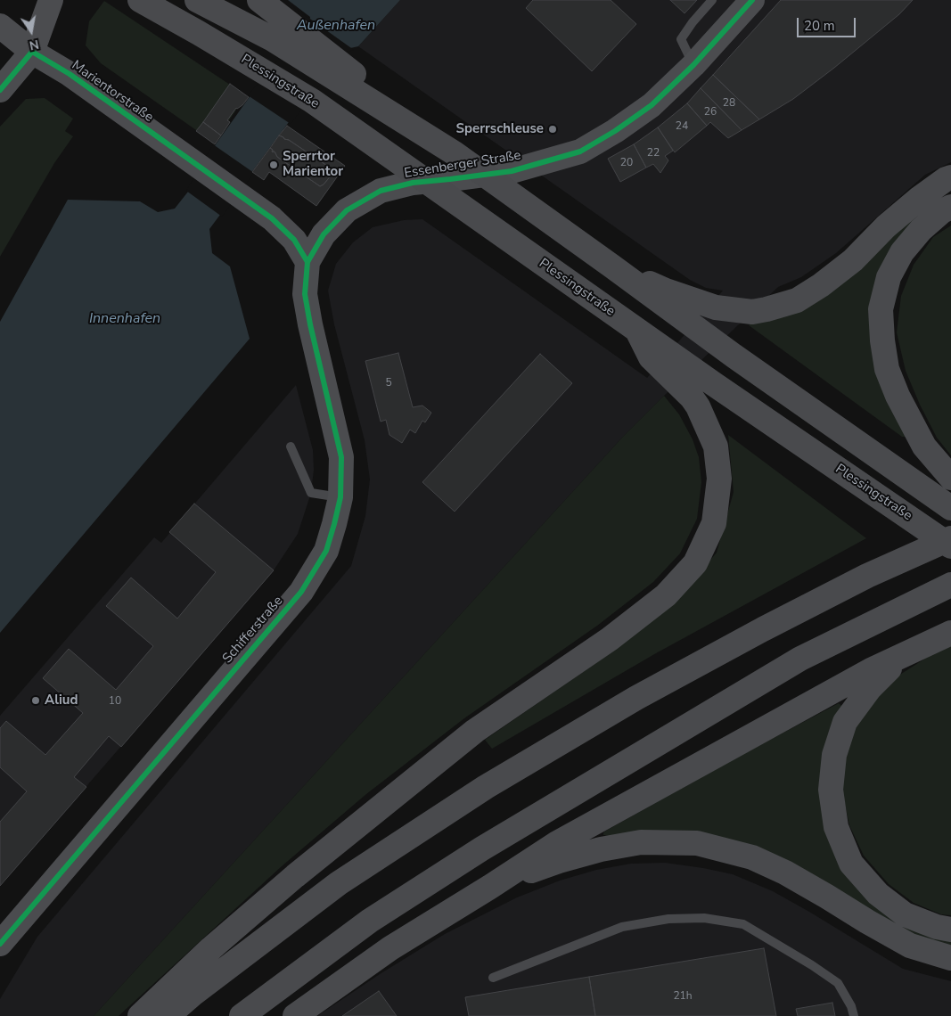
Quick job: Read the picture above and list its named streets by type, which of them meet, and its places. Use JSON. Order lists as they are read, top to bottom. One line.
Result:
{"streets":{"highway":["Plessingstraße"],"street":["Marientorstraße","Essenberger Straße","Schifferstraße"]},"crossings":[["Marientorstraße","Essenberger Straße"],["Marientorstraße","Schifferstraße"],["Essenberger Straße","Schifferstraße"]],"water":["Außenhafen","Innenhafen"],"places":["Sperrschleuse","Sperrtor Marientor","Aliud"],"house_numbers":["28","26","24","22","20","5","10","21h"],"scale_bar":"20 m","north":"bottom"}
